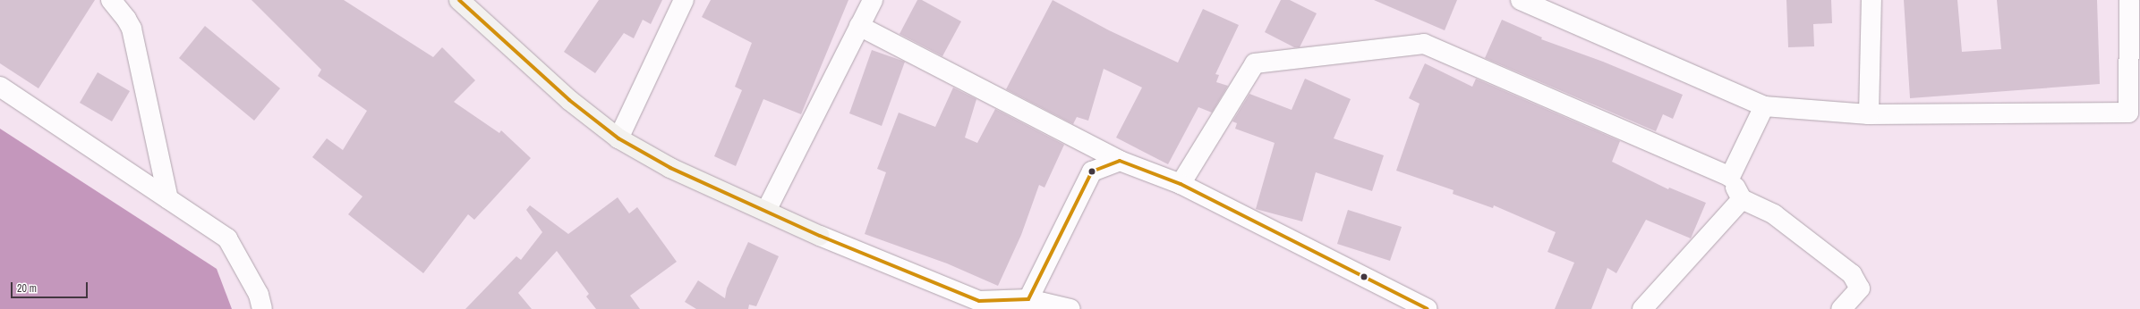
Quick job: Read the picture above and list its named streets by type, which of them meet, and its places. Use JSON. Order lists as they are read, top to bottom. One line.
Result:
{"scale_bar":"20 m"}
